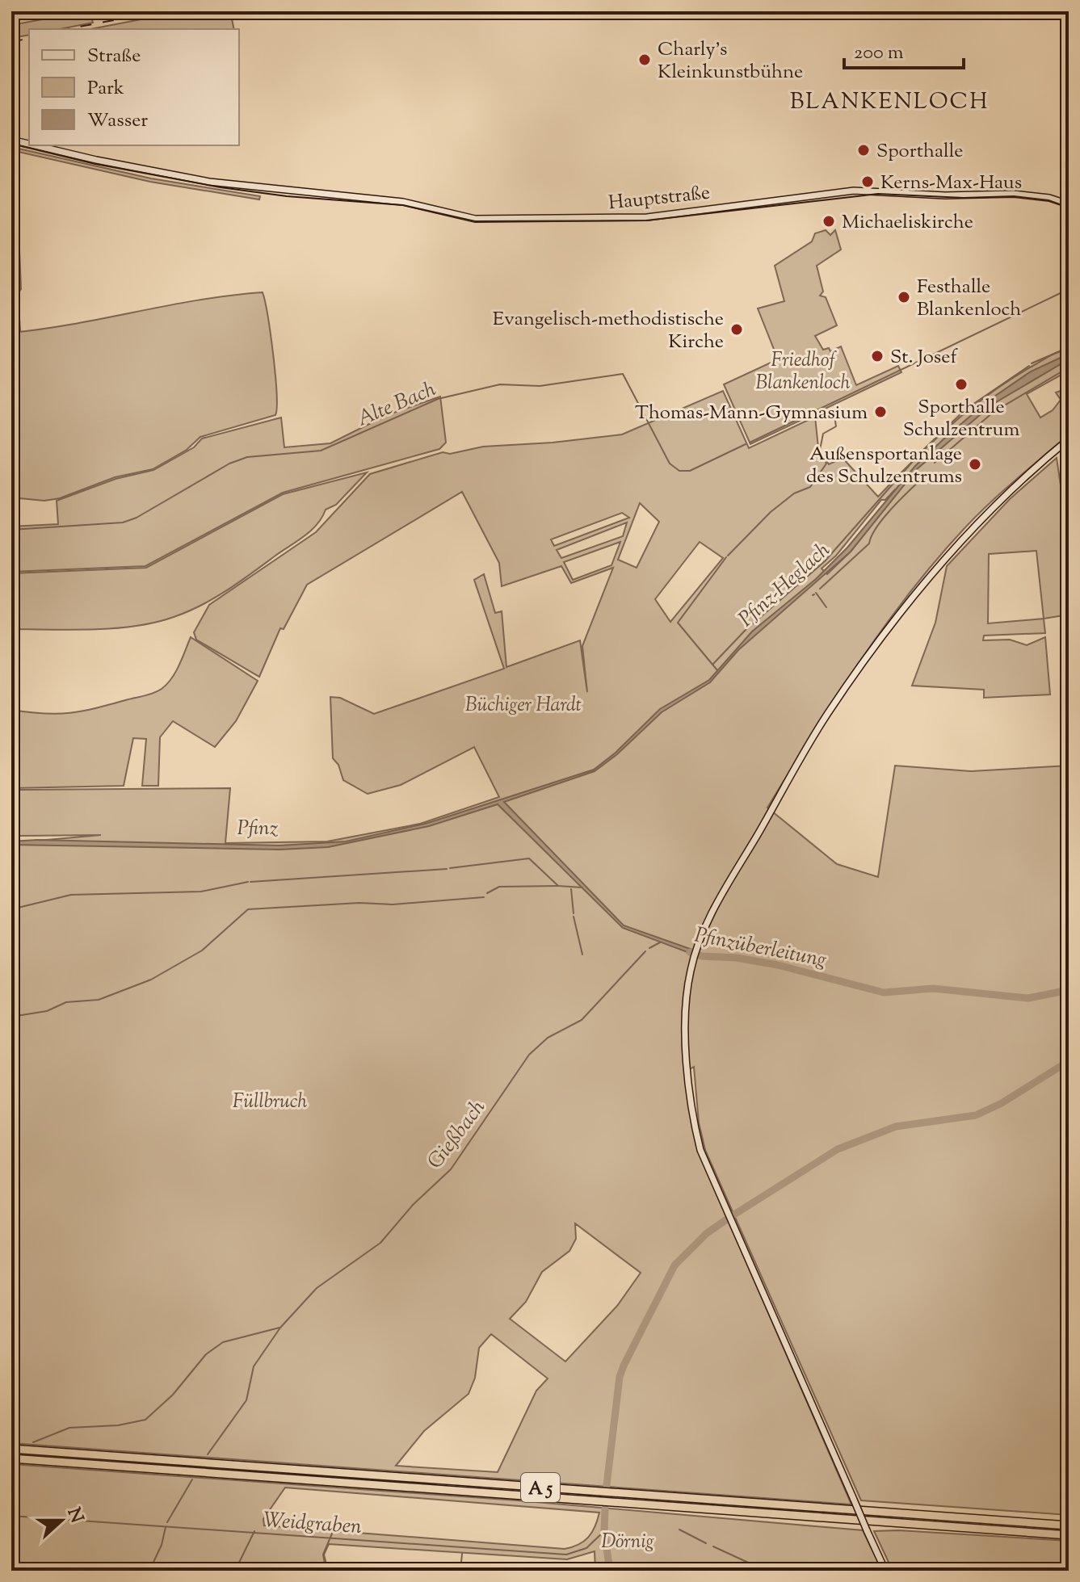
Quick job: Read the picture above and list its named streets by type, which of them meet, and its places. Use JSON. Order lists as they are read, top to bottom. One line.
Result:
{"streets":{"highway":["A 5"],"main road":["Hauptstraße"]},"districts":["BLANKENLOCH"],"water":["Alte Bach","Pfinz-Heglach","Pfinz","Pfinzüberleitung","Gießbach","Weidgraben"],"parks":["Friedhof Blankenloch","Büchiger Hardt","Füllbruch","Dörnig"],"places":["Charly's Kleinkunstbühne","Sporthalle","Kerns-Max-Haus","Michaeliskirche","Festhalle Blankenloch","Evangelisch-methodistische Kirche","St. Josef","Sporthalle Schulzentrum","Thomas-Mann-Gymnasium","Außensportanlage des Schulzentrums"],"legend":["Straße","Park","Wasser"],"scale_bar":"200 m","north":"right"}
